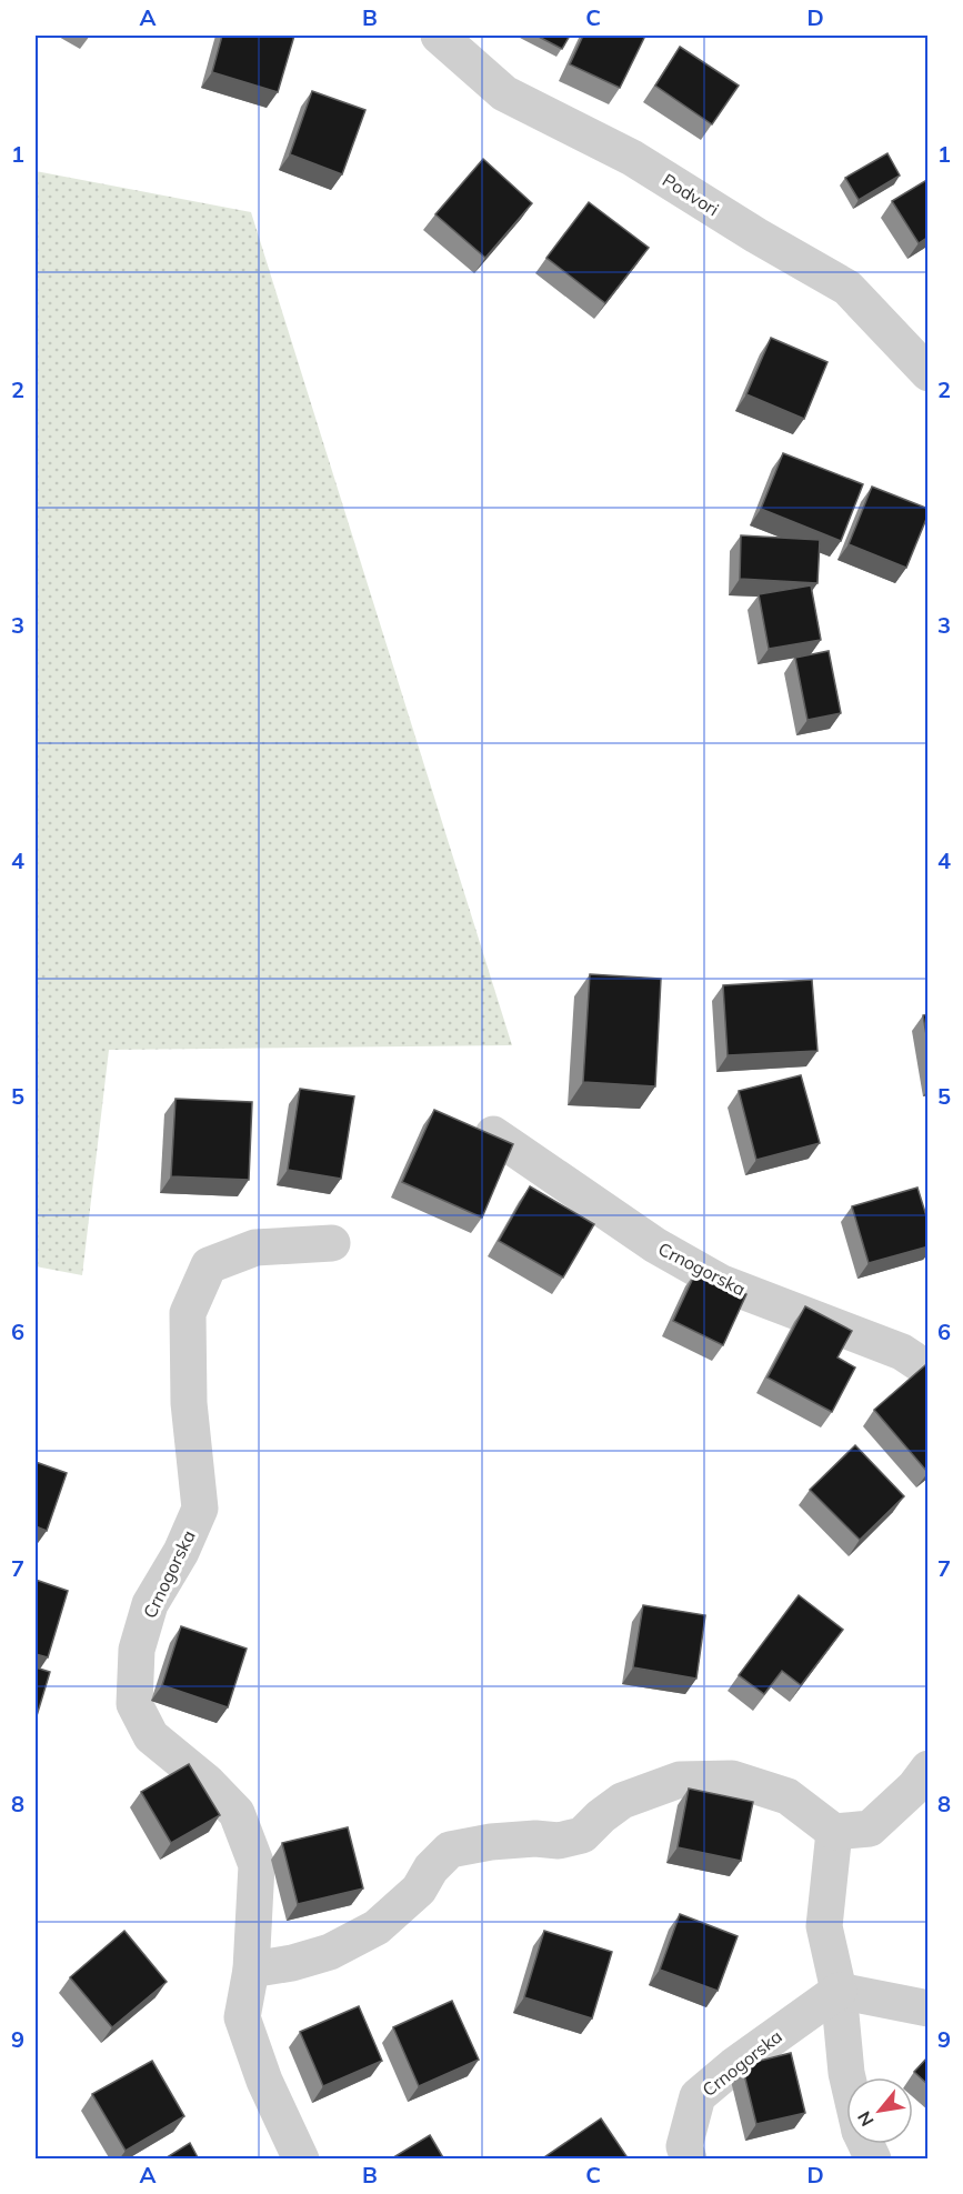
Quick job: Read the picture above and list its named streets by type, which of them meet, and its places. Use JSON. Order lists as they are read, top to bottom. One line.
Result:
{"streets":{"street":["Podvori","Crnogorska"]},"north":"bottom left","grid":{"columns":["A","B","C","D"],"rows":["1","2","3","4","5","6","7","8","9"]}}
